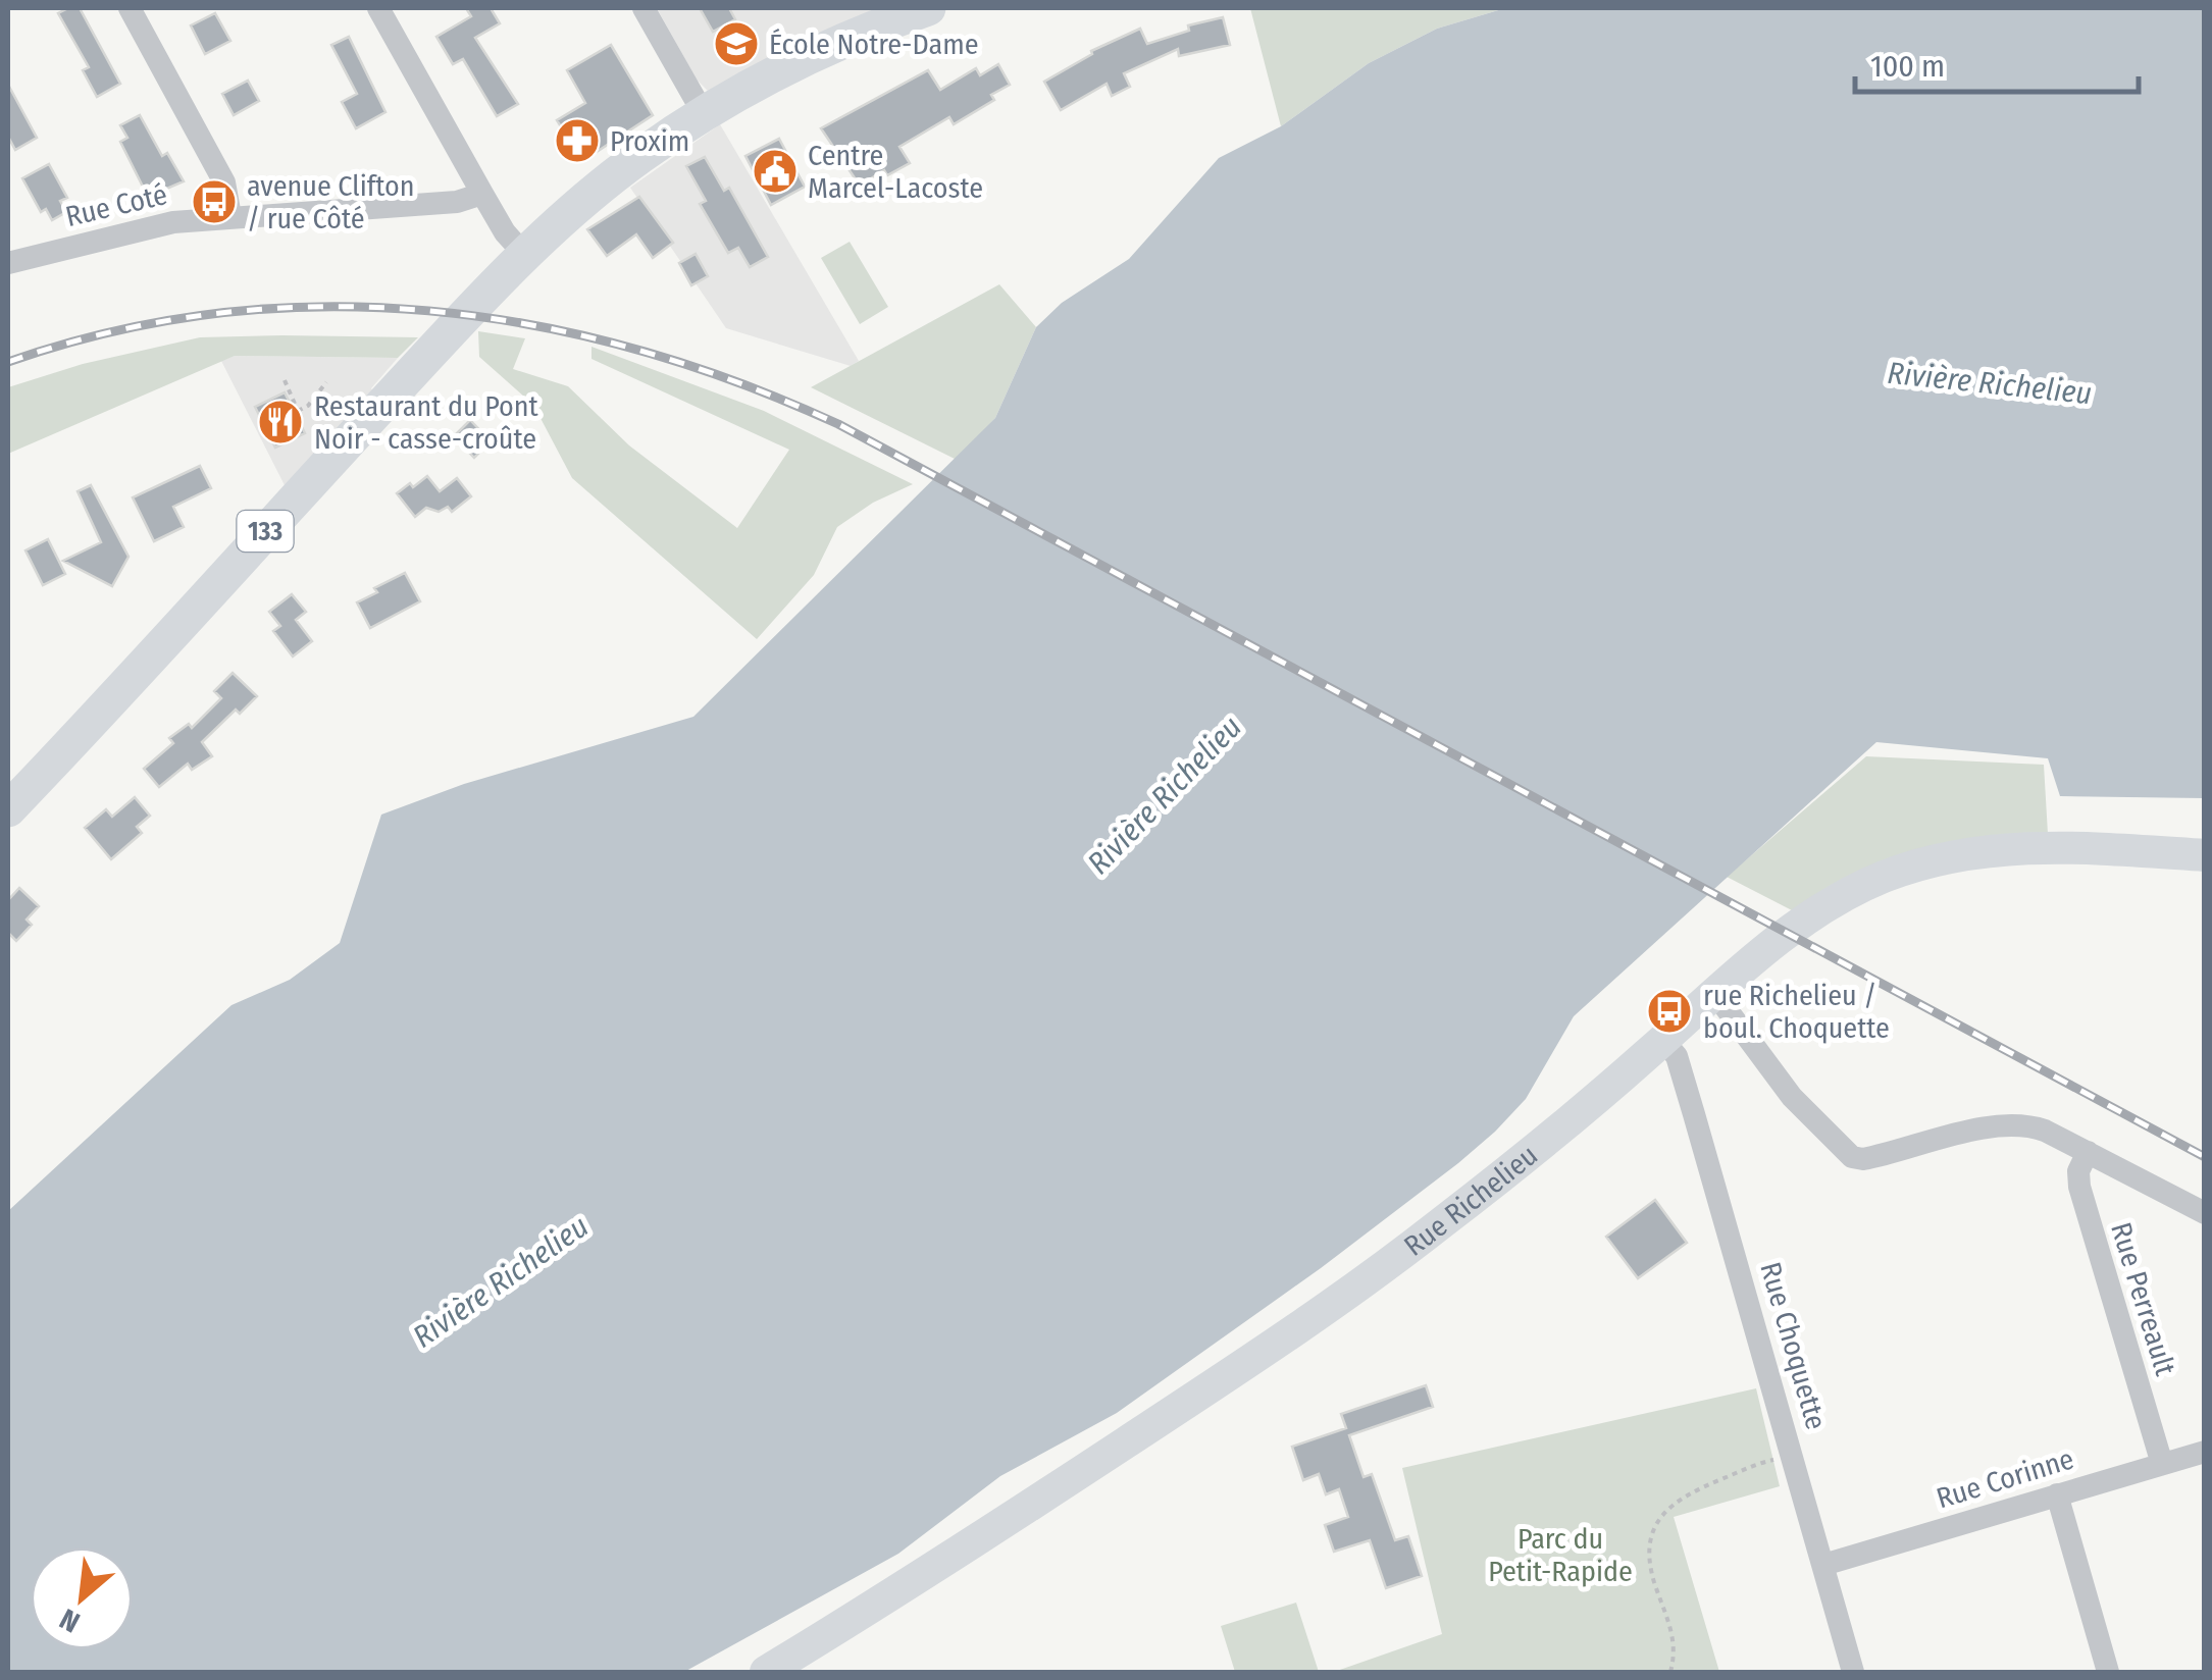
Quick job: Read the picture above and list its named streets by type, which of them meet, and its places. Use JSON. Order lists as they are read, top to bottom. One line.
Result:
{"streets":{"main road":["133","Rue Richelieu"],"street":["Rue Coté","Rue Perreault","Rue Choquette","Rue Corinne"]},"crossings":[["Rue Richelieu","Rue Choquette"],["Rue Perreault","Rue Corinne"],["Rue Choquette","Rue Corinne"]],"water":["Rivière Richelieu"],"parks":["Parc du Petit-Rapide"],"places":{"school or university":["École Notre-Dame"],"pharmacy":["Proxim"],"public building":["Centre Marcel-Lacoste"],"bus stop":["avenue Clifton / rue Côté","rue Richelieu / boul. Choquette"],"restaurant":["Restaurant du Pont Noir - casse-croûte"]},"scale_bar":"100 m","north":"bottom left"}
